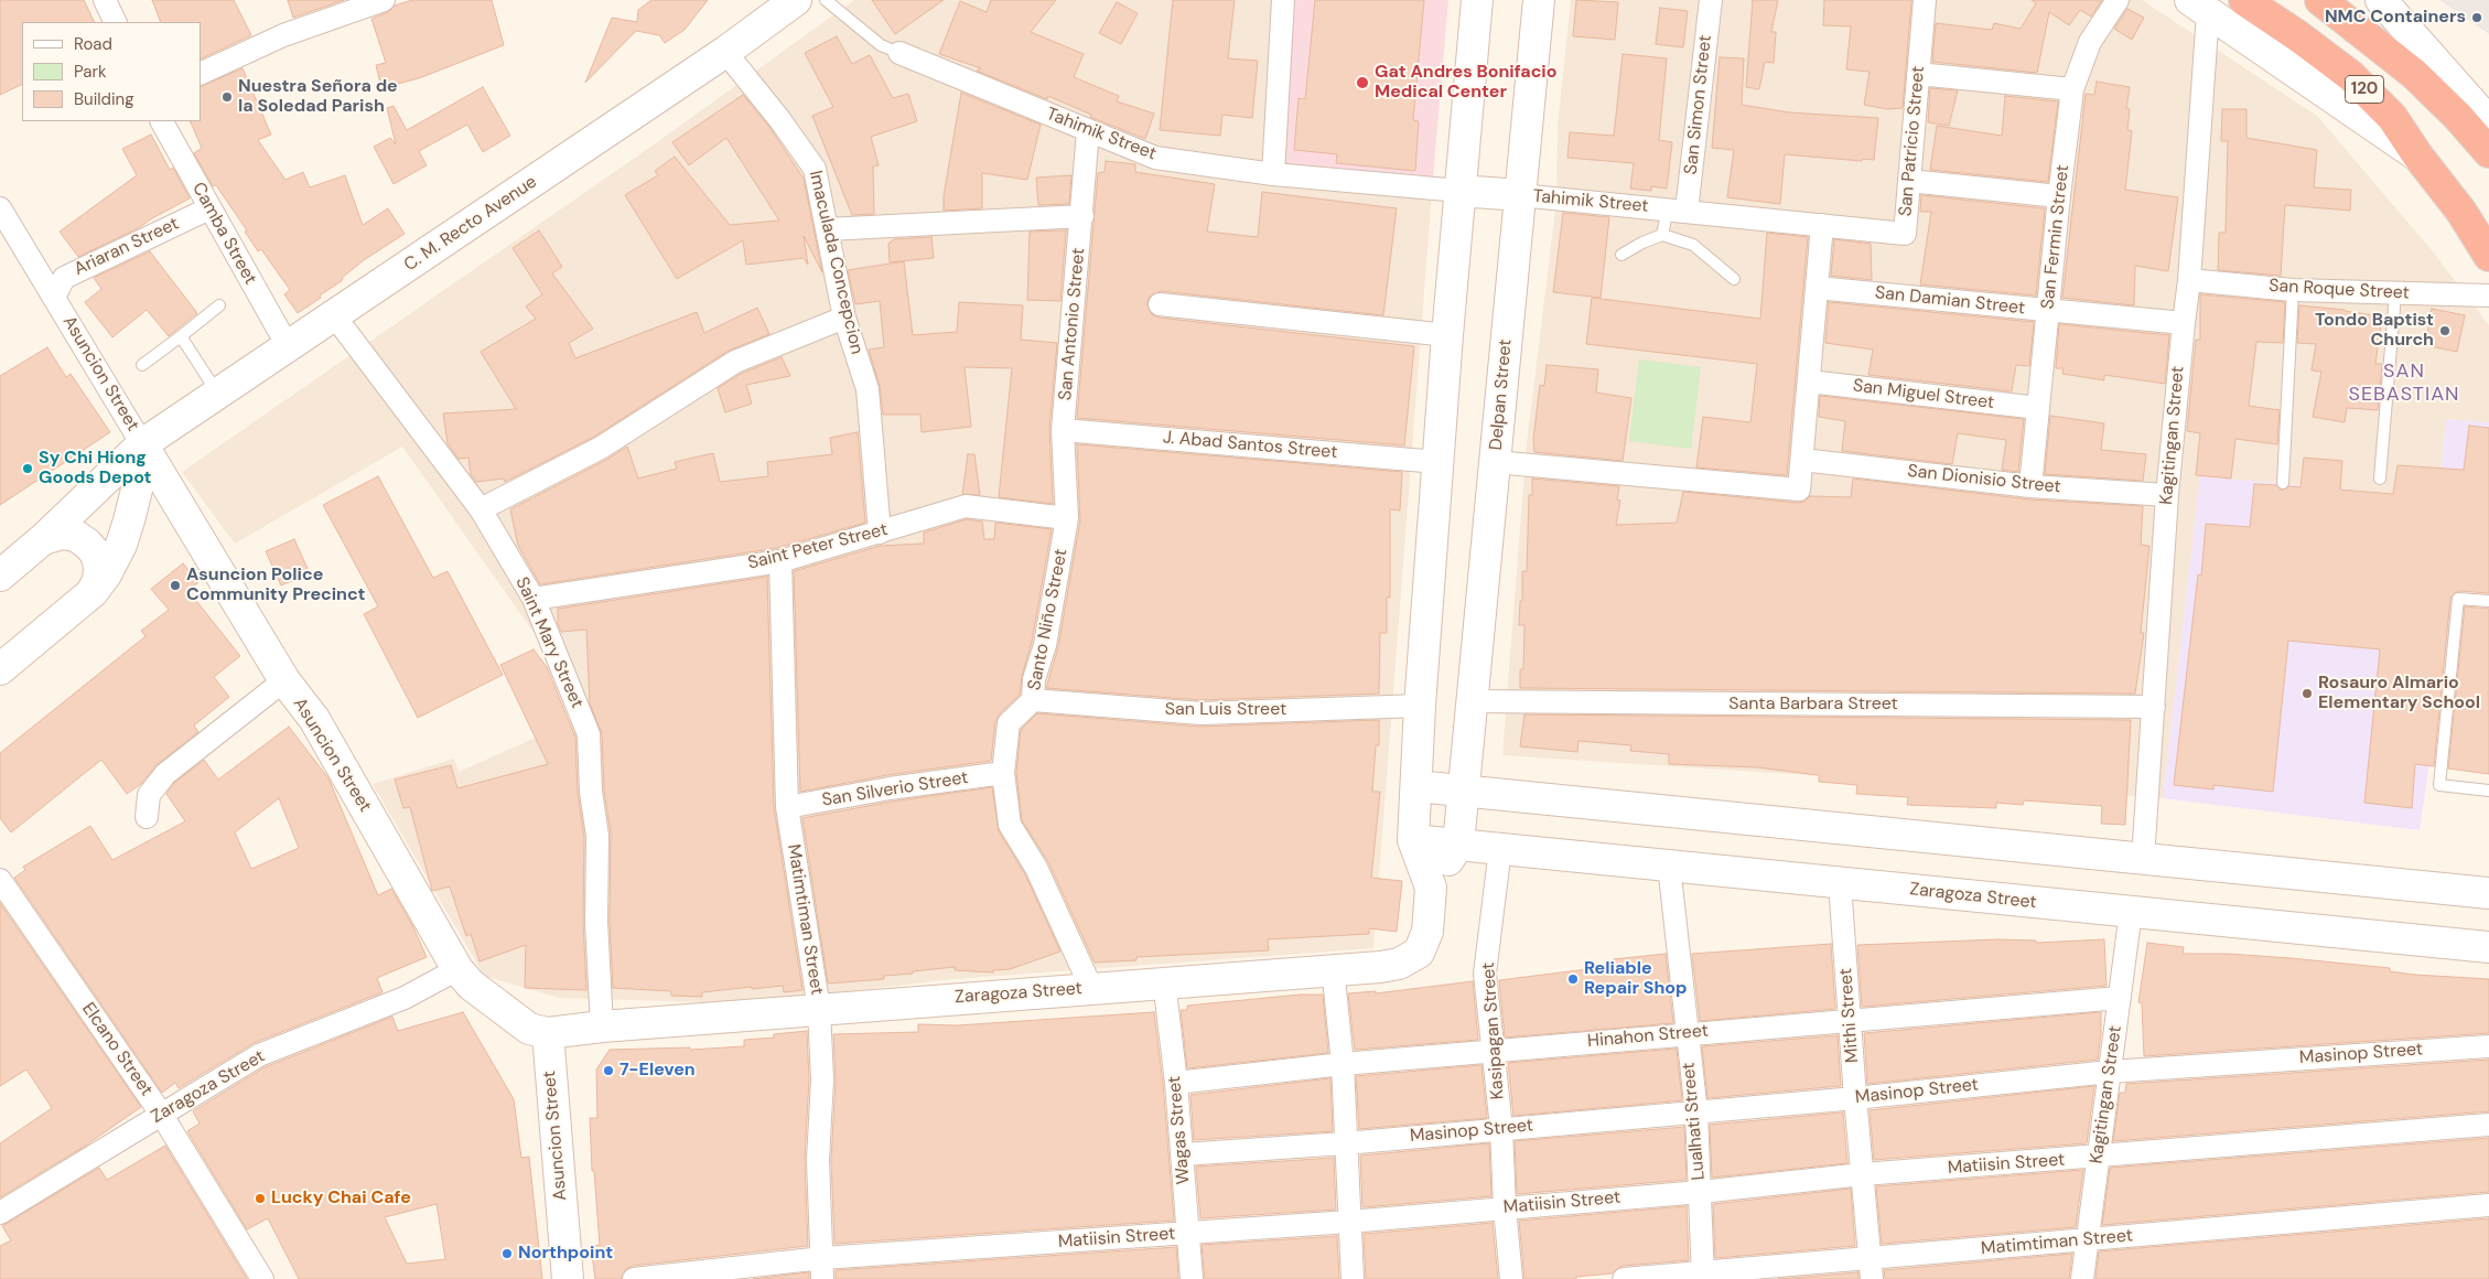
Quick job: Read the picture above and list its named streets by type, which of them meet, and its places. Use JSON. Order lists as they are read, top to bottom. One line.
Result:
{"streets":{"highway":["120"],"street":["San Simon Street","Tahimik Street","San Patricio Street","C. M. Recto Avenue","Camba Street","San Fermin Street","Ariaran Street","Imaculada Concepcion","San Roque Street","San Damian Street","San Antonio Street","Asuncion Street","Delpan Street","San Miguel Street","Kagitingan Street","J. Abad Santos Street","San Dionisio Street","Saint Peter Street","Santo Niño Street","Saint Mary Street","Santa Barbara Street","San Luis Street","San Silverio Street","Zaragoza Street","Matimtiman Street","Mithi Street","Kasipagan Street","Hinahon Street","Elcano Street","Masinop Street","Lualhati Street","Wagas Street","Matiisin Street"]},"crossings":[["120","Kagitingan Street"],["San Simon Street","Tahimik Street"],["Tahimik Street","San Patricio Street"],["Tahimik Street","San Antonio Street"],["Tahimik Street","Delpan Street"],["C. M. Recto Avenue","Camba Street"],["C. M. Recto Avenue","Imaculada Concepcion"],["C. M. Recto Avenue","Asuncion Street"],["C. M. Recto Avenue","Saint Mary Street"],["Camba Street","Ariaran Street"],["San Fermin Street","San Damian Street"],["San Fermin Street","San Miguel Street"],["San Fermin Street","San Dionisio Street"],["Ariaran Street","Asuncion Street"],["Imaculada Concepcion","Saint Peter Street"],["San Roque Street","Kagitingan Street"],["San Damian Street","Kagitingan Street"],["San Antonio Street","J. Abad Santos Street"],["San Antonio Street","Saint Peter Street"],["San Antonio Street","Santo Niño Street"],["Asuncion Street","Zaragoza Street"],["Delpan Street","Santa Barbara Street"],["Delpan Street","Zaragoza Street"],["Kagitingan Street","San Dionisio Street"],["Kagitingan Street","Santa Barbara Street"],["Kagitingan Street","Zaragoza Street"],["Kagitingan Street","Matimtiman Street"],["Kagitingan Street","Hinahon Street"],["Kagitingan Street","Masinop Street"],["Kagitingan Street","Matiisin Street"],["Saint Peter Street","Santo Niño Street"],["Saint Peter Street","Saint Mary Street"],["Saint Peter Street","Matimtiman Street"],["Santo Niño Street","San Luis Street"],["Santo Niño Street","San Silverio Street"],["Santo Niño Street","Zaragoza Street"],["Saint Mary Street","Zaragoza Street"],["San Silverio Street","Matimtiman Street"],["Zaragoza Street","Matimtiman Street"],["Zaragoza Street","Mithi Street"],["Zaragoza Street","Kasipagan Street"],["Zaragoza Street","Elcano Street"],["Zaragoza Street","Lualhati Street"],["Zaragoza Street","Wagas Street"],["Matimtiman Street","Mithi Street"],["Matimtiman Street","Lualhati Street"],["Matimtiman Street","Matiisin Street"],["Mithi Street","Hinahon Street"],["Mithi Street","Masinop Street"],["Mithi Street","Matiisin Street"],["Kasipagan Street","Hinahon Street"],["Kasipagan Street","Masinop Street"],["Kasipagan Street","Matiisin Street"],["Hinahon Street","Lualhati Street"],["Hinahon Street","Wagas Street"],["Masinop Street","Lualhati Street"],["Masinop Street","Wagas Street"],["Lualhati Street","Matiisin Street"],["Wagas Street","Matiisin Street"]],"districts":["SAN SEBASTIAN"],"places":["NMC Containers","Gat Andres Bonifacio Medical Center","Nuestra Señora de la Soledad Parish","Tondo Baptist Church","Sy Chi Hiong Goods Depot","Asuncion Police Community Precinct","Rosauro Almario Elementary School","Reliable Repair Shop","7-Eleven","Lucky Chai Cafe","Northpoint"],"legend":["Road","Park","Building"]}
